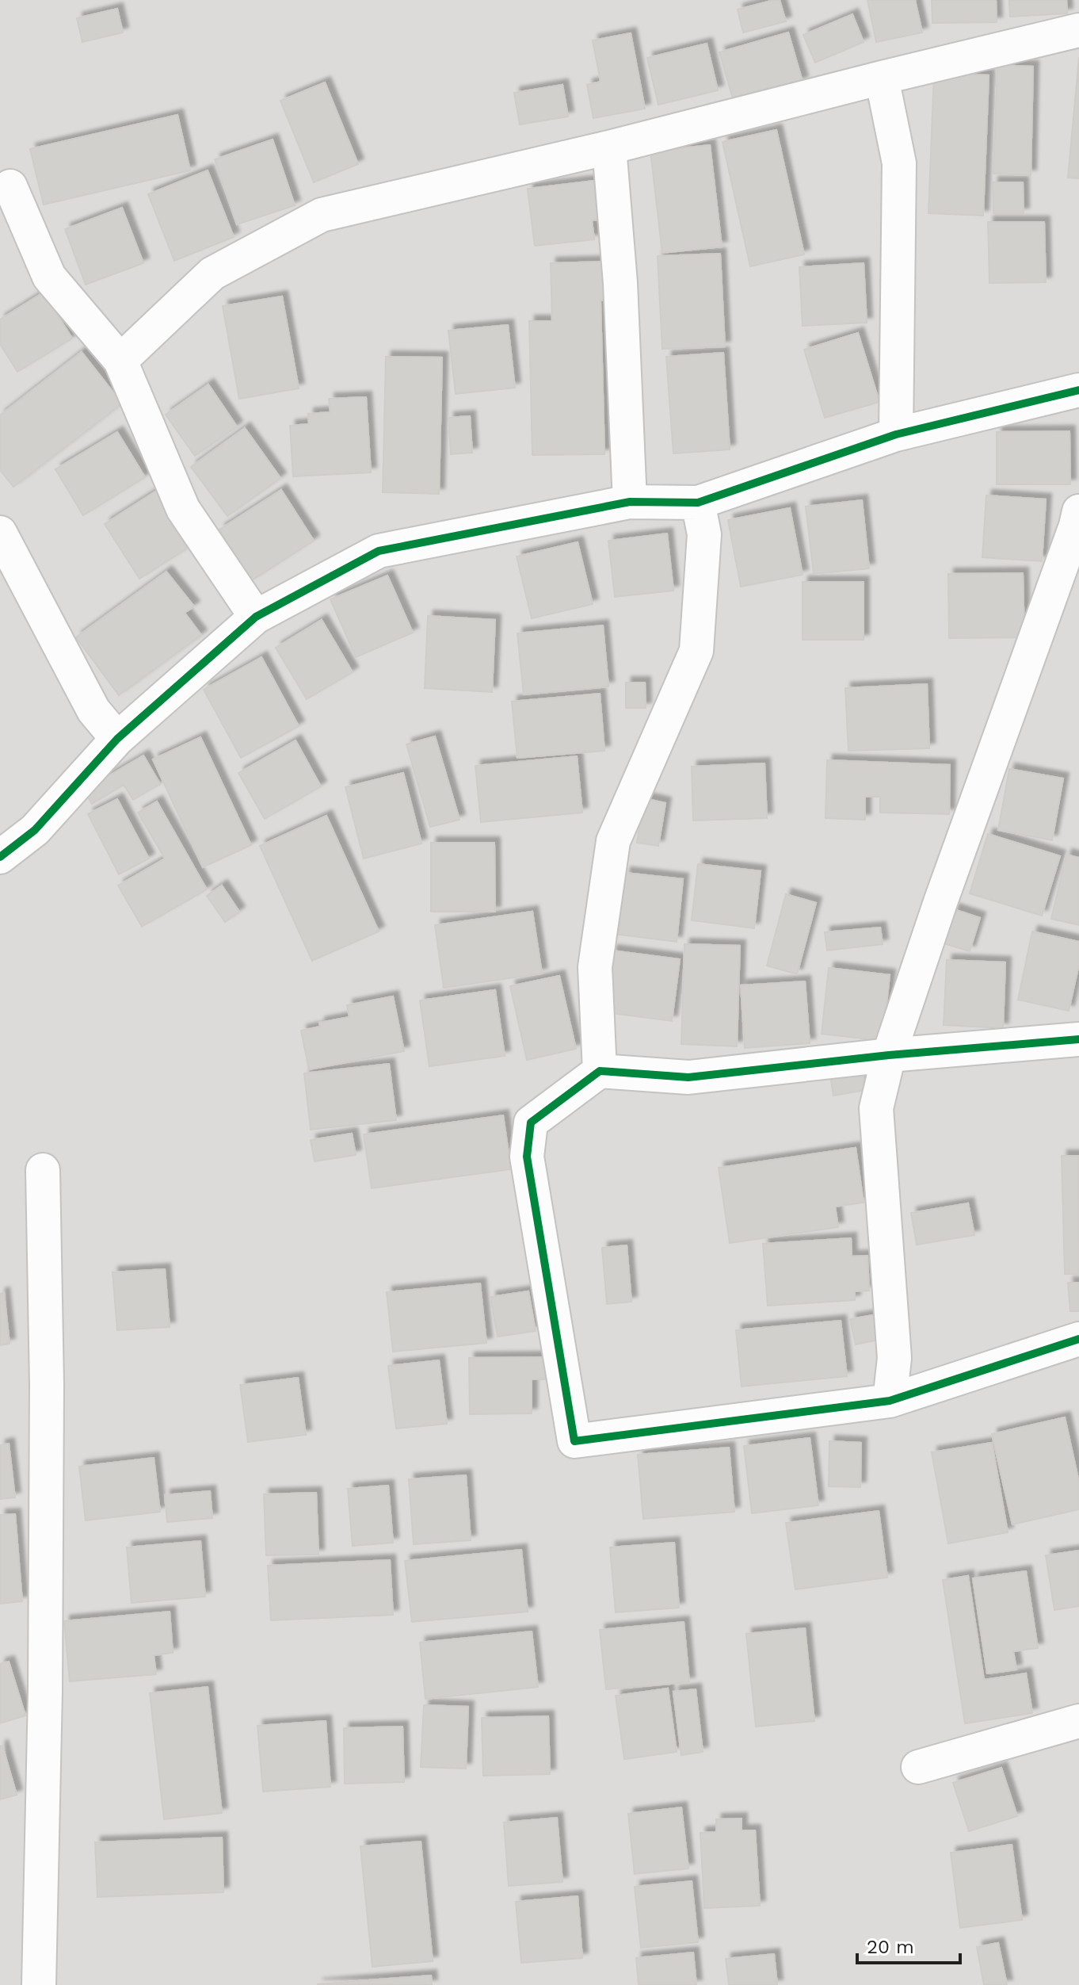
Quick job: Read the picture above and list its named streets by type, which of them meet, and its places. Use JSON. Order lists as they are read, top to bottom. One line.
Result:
{"scale_bar":"20 m"}
